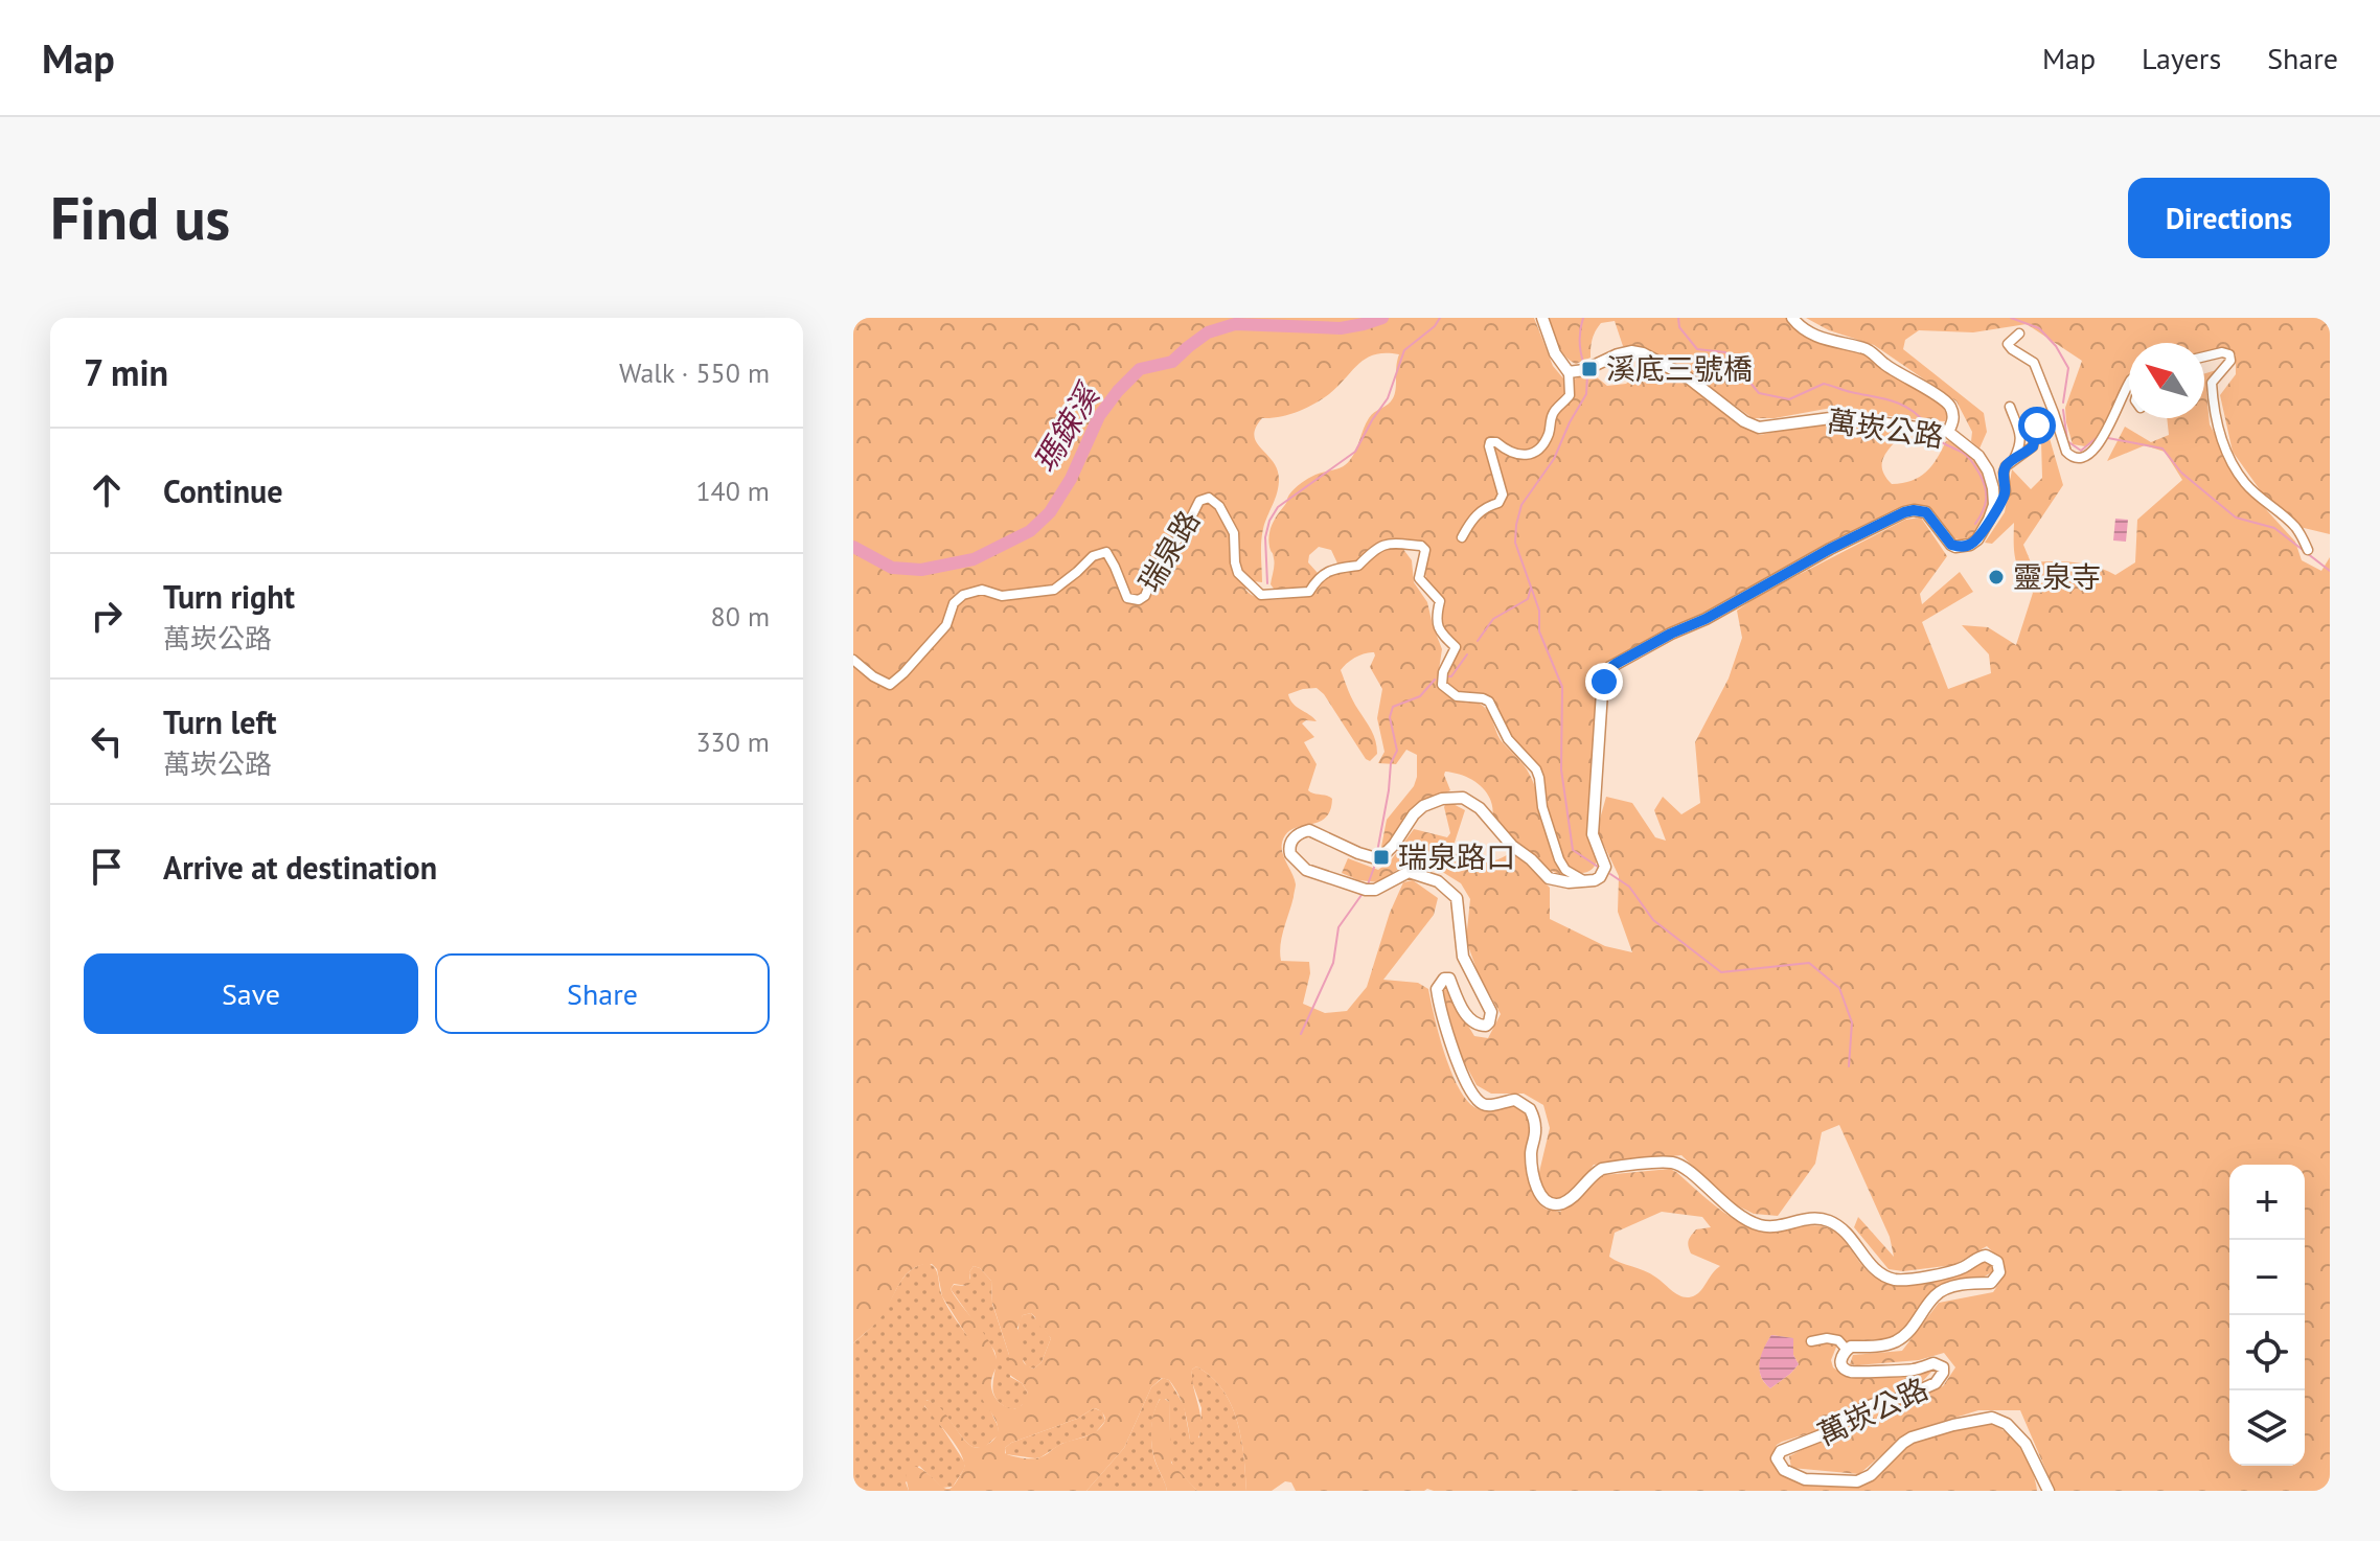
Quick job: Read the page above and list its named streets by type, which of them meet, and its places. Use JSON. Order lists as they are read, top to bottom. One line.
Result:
{"streets":{"street":["萬崁公路","瑞泉路"]},"crossings":[["萬崁公路","瑞泉路"]],"water":["瑪鋉溪"],"places":{"transit":["溪底三號橋","瑞泉路口"],"other":["靈泉寺"]},"north":"top left","page":{"header":"Map","nav":["Map","Layers","Share"],"buttons":["Directions",["Save","Share"]],"title":"Find us","heading":["7 min","Walk · 550 m"],"list":[["Continue","140 m"],["Turn right","萬崁公路","80 m"],["Turn left","萬崁公路","330 m"],"Arrive at destination"],"map_buttons":["+","−"]}}
